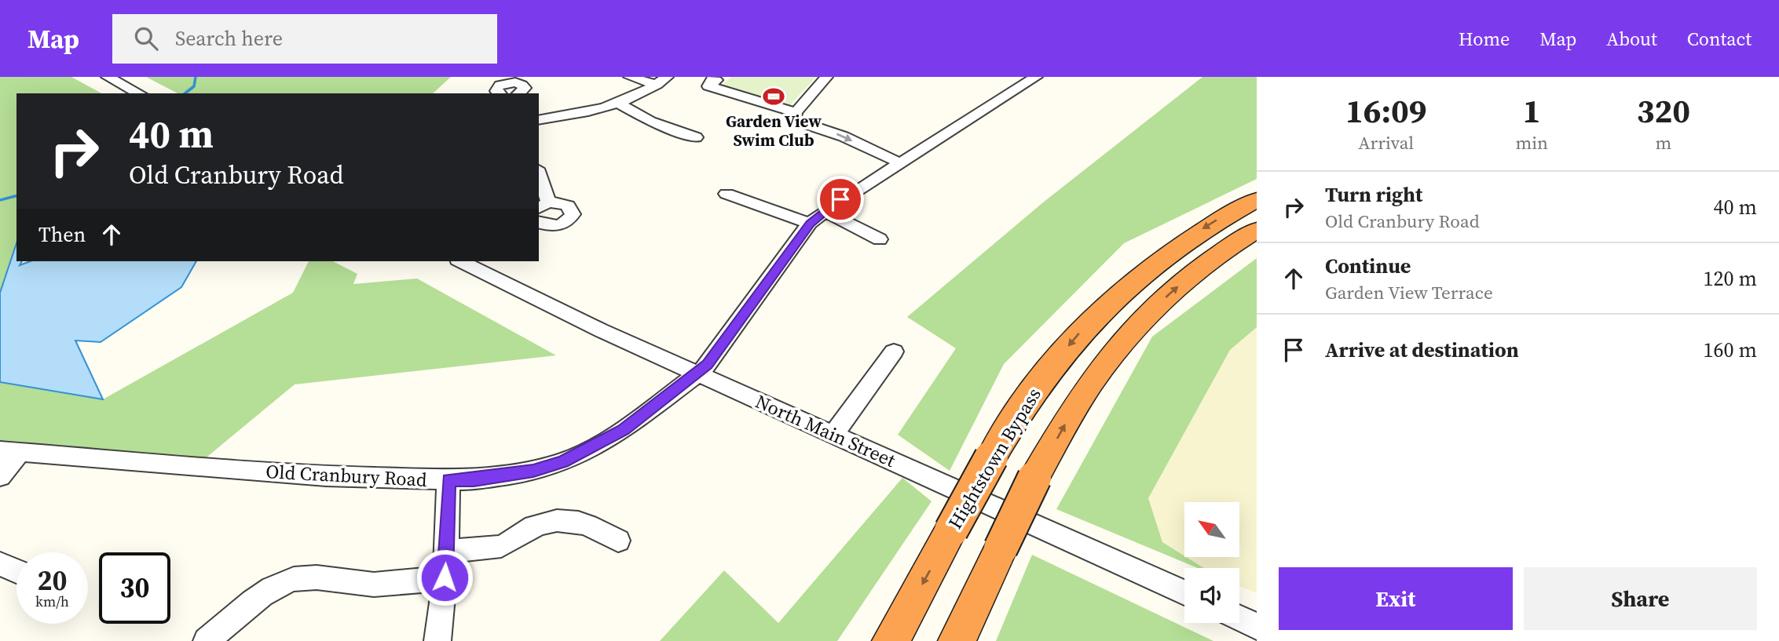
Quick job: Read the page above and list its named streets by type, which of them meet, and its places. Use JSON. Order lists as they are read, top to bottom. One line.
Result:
{"streets":{"highway":["Hightstown Bypass"],"street":["North Main Street","Old Cranbury Road"]},"crossings":[["North Main Street","Old Cranbury Road"]],"places":{"sports":["Garden View Swim Club"]},"north":"top left","page":{"header":"Map","search":"Search here","nav":["Home","Map","About","Contact"],"eta":["16:09","Arrival","1","min","320","m"],"turn":["40 m","Old Cranbury Road"],"list":[{"name":"Turn right","note":"Old Cranbury Road","value":"40 m"},{"name":"Continue","note":"Garden View Terrace","value":"120 m"},{"name":"Arrive at destination","value":"160 m"}],"then":"Then","speed":"20 km/h","limit":"30","buttons":["Exit","Share"]}}
